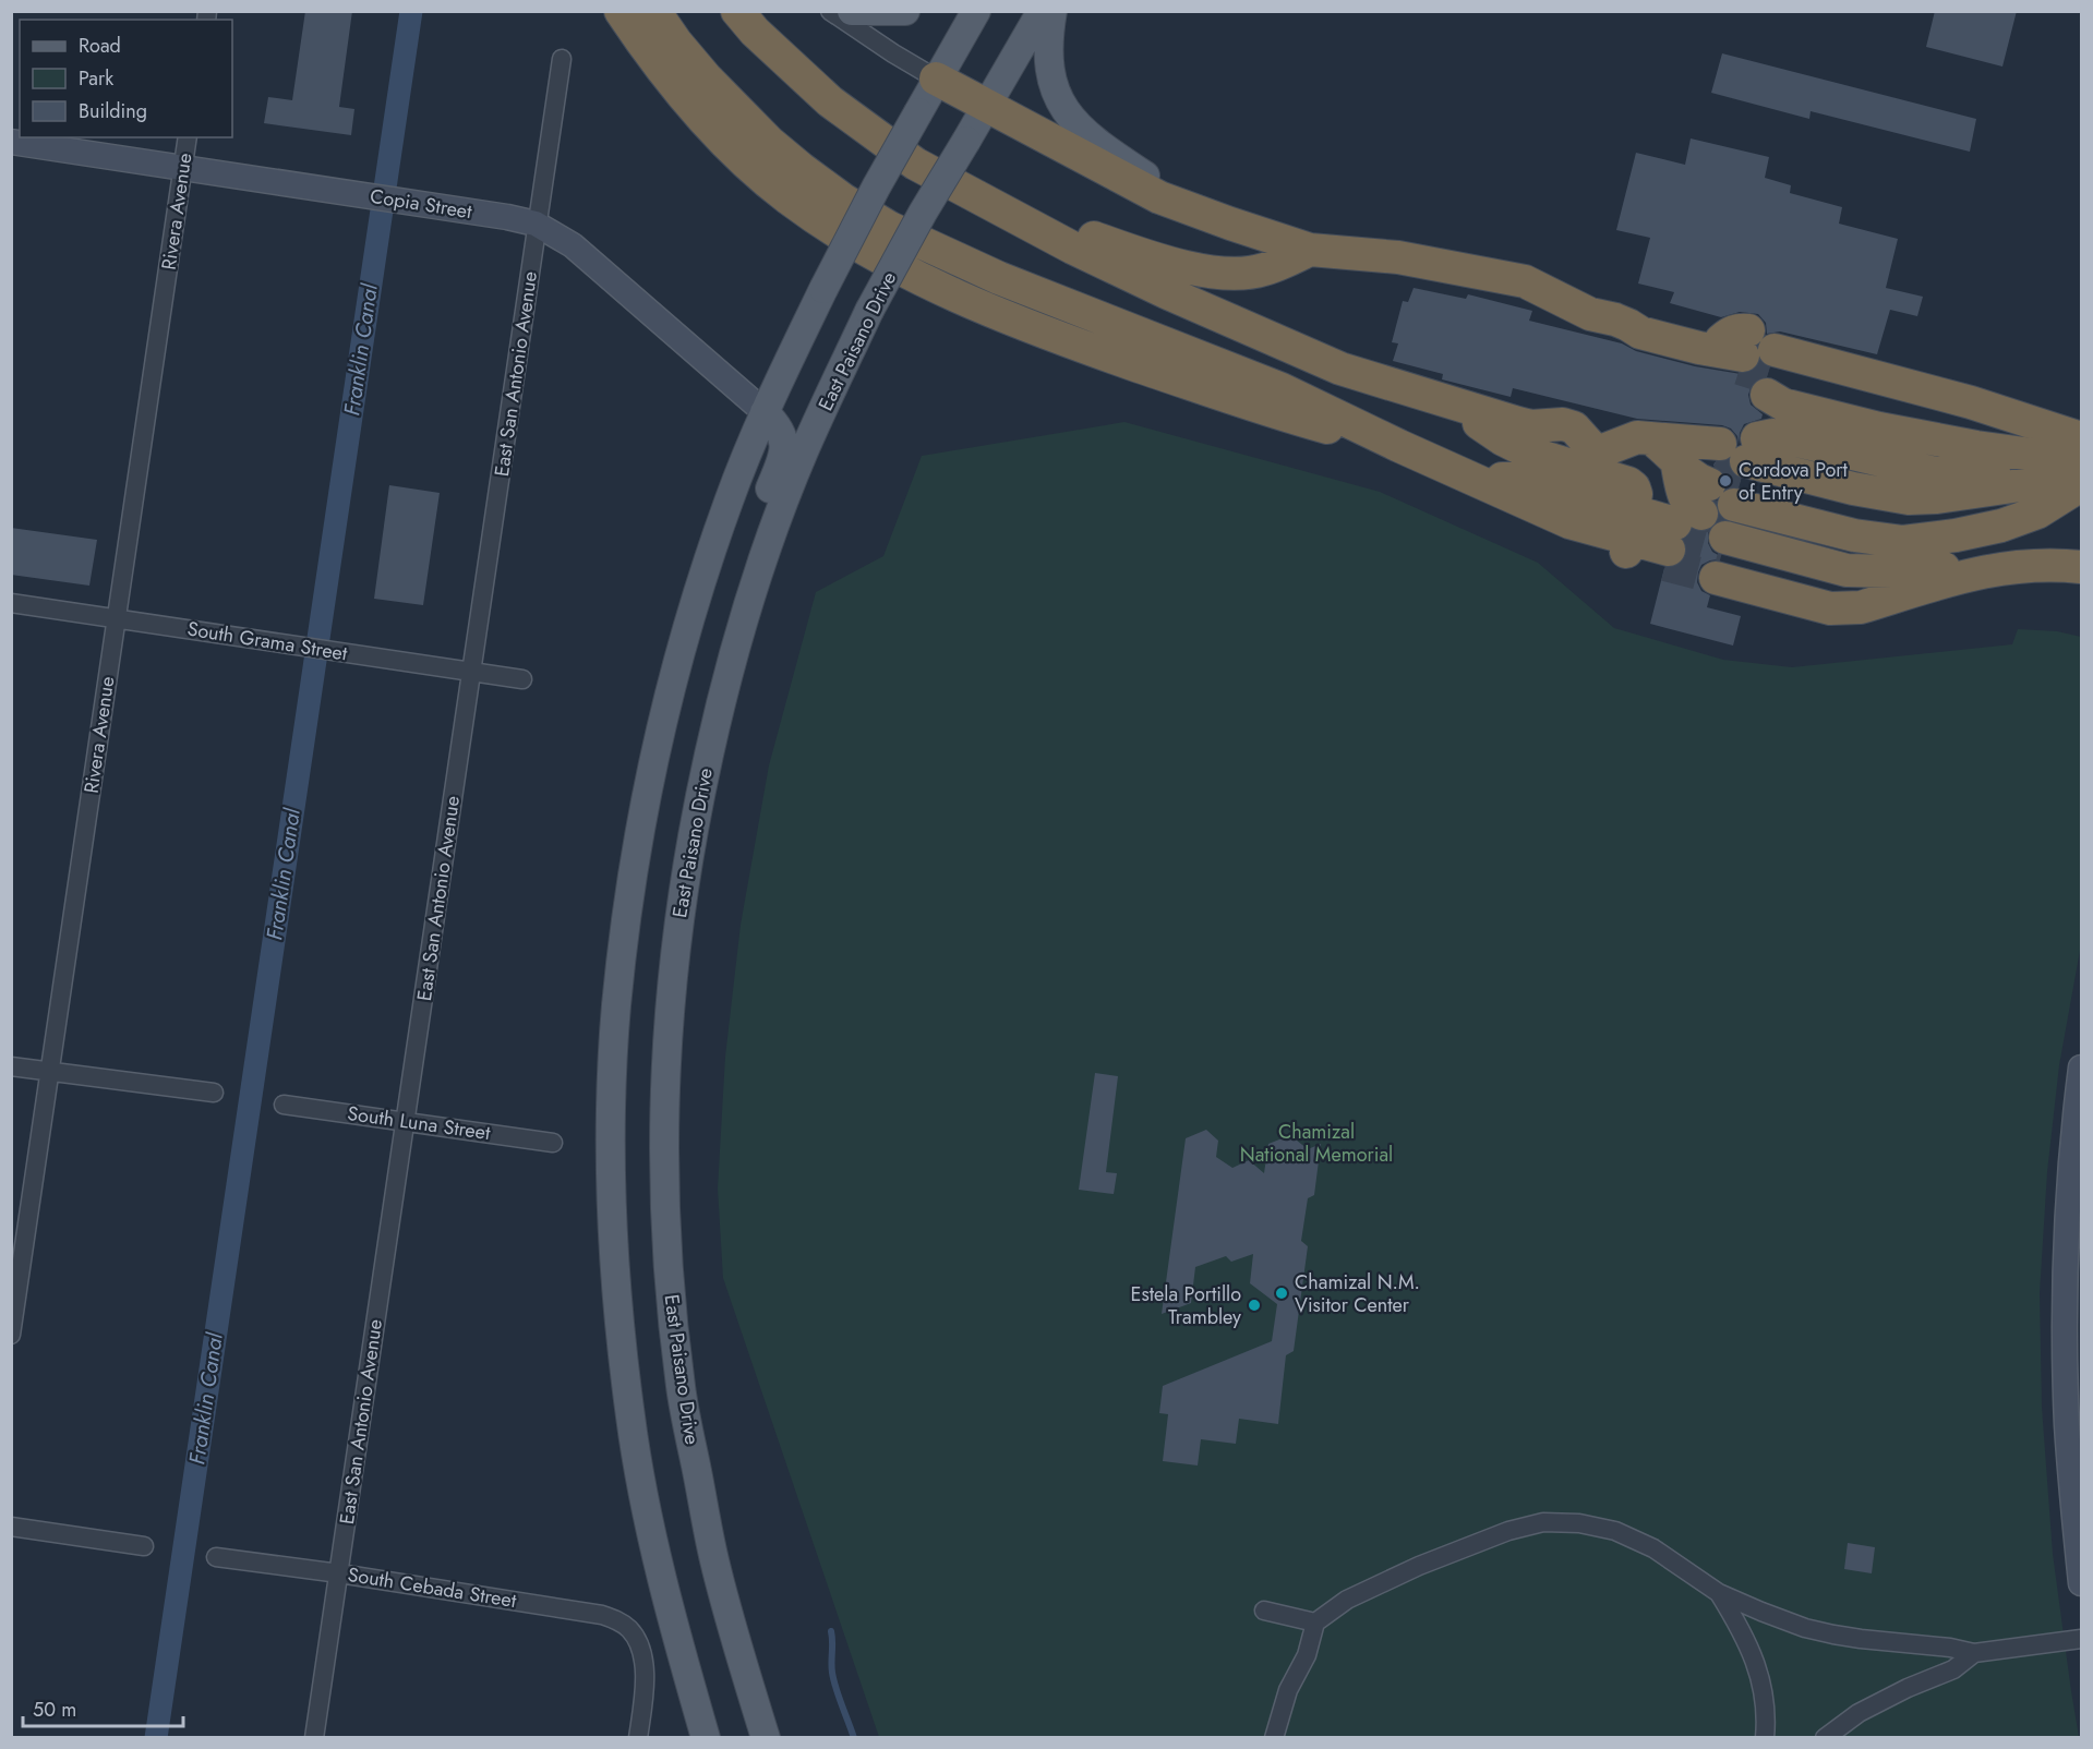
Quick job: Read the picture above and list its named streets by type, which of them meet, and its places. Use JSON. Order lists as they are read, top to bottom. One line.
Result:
{"streets":{"main road":["Copia Street","East Paisano Drive"],"street":["Rivera Avenue","East San Antonio Avenue","South Grama Street","South Luna Street","South Cebada Street"]},"crossings":[["Copia Street","Rivera Avenue"],["Copia Street","East San Antonio Avenue"],["Rivera Avenue","South Grama Street"],["East San Antonio Avenue","South Grama Street"],["East San Antonio Avenue","South Luna Street"],["East San Antonio Avenue","South Cebada Street"]],"water":["Franklin Canal"],"parks":["Chamizal National Memorial"],"places":["Cordova Port of Entry","Chamizal N.M. Visitor Center","Estela Portillo Trambley"],"legend":["Road","Park","Building"],"scale_bar":"50 m"}
